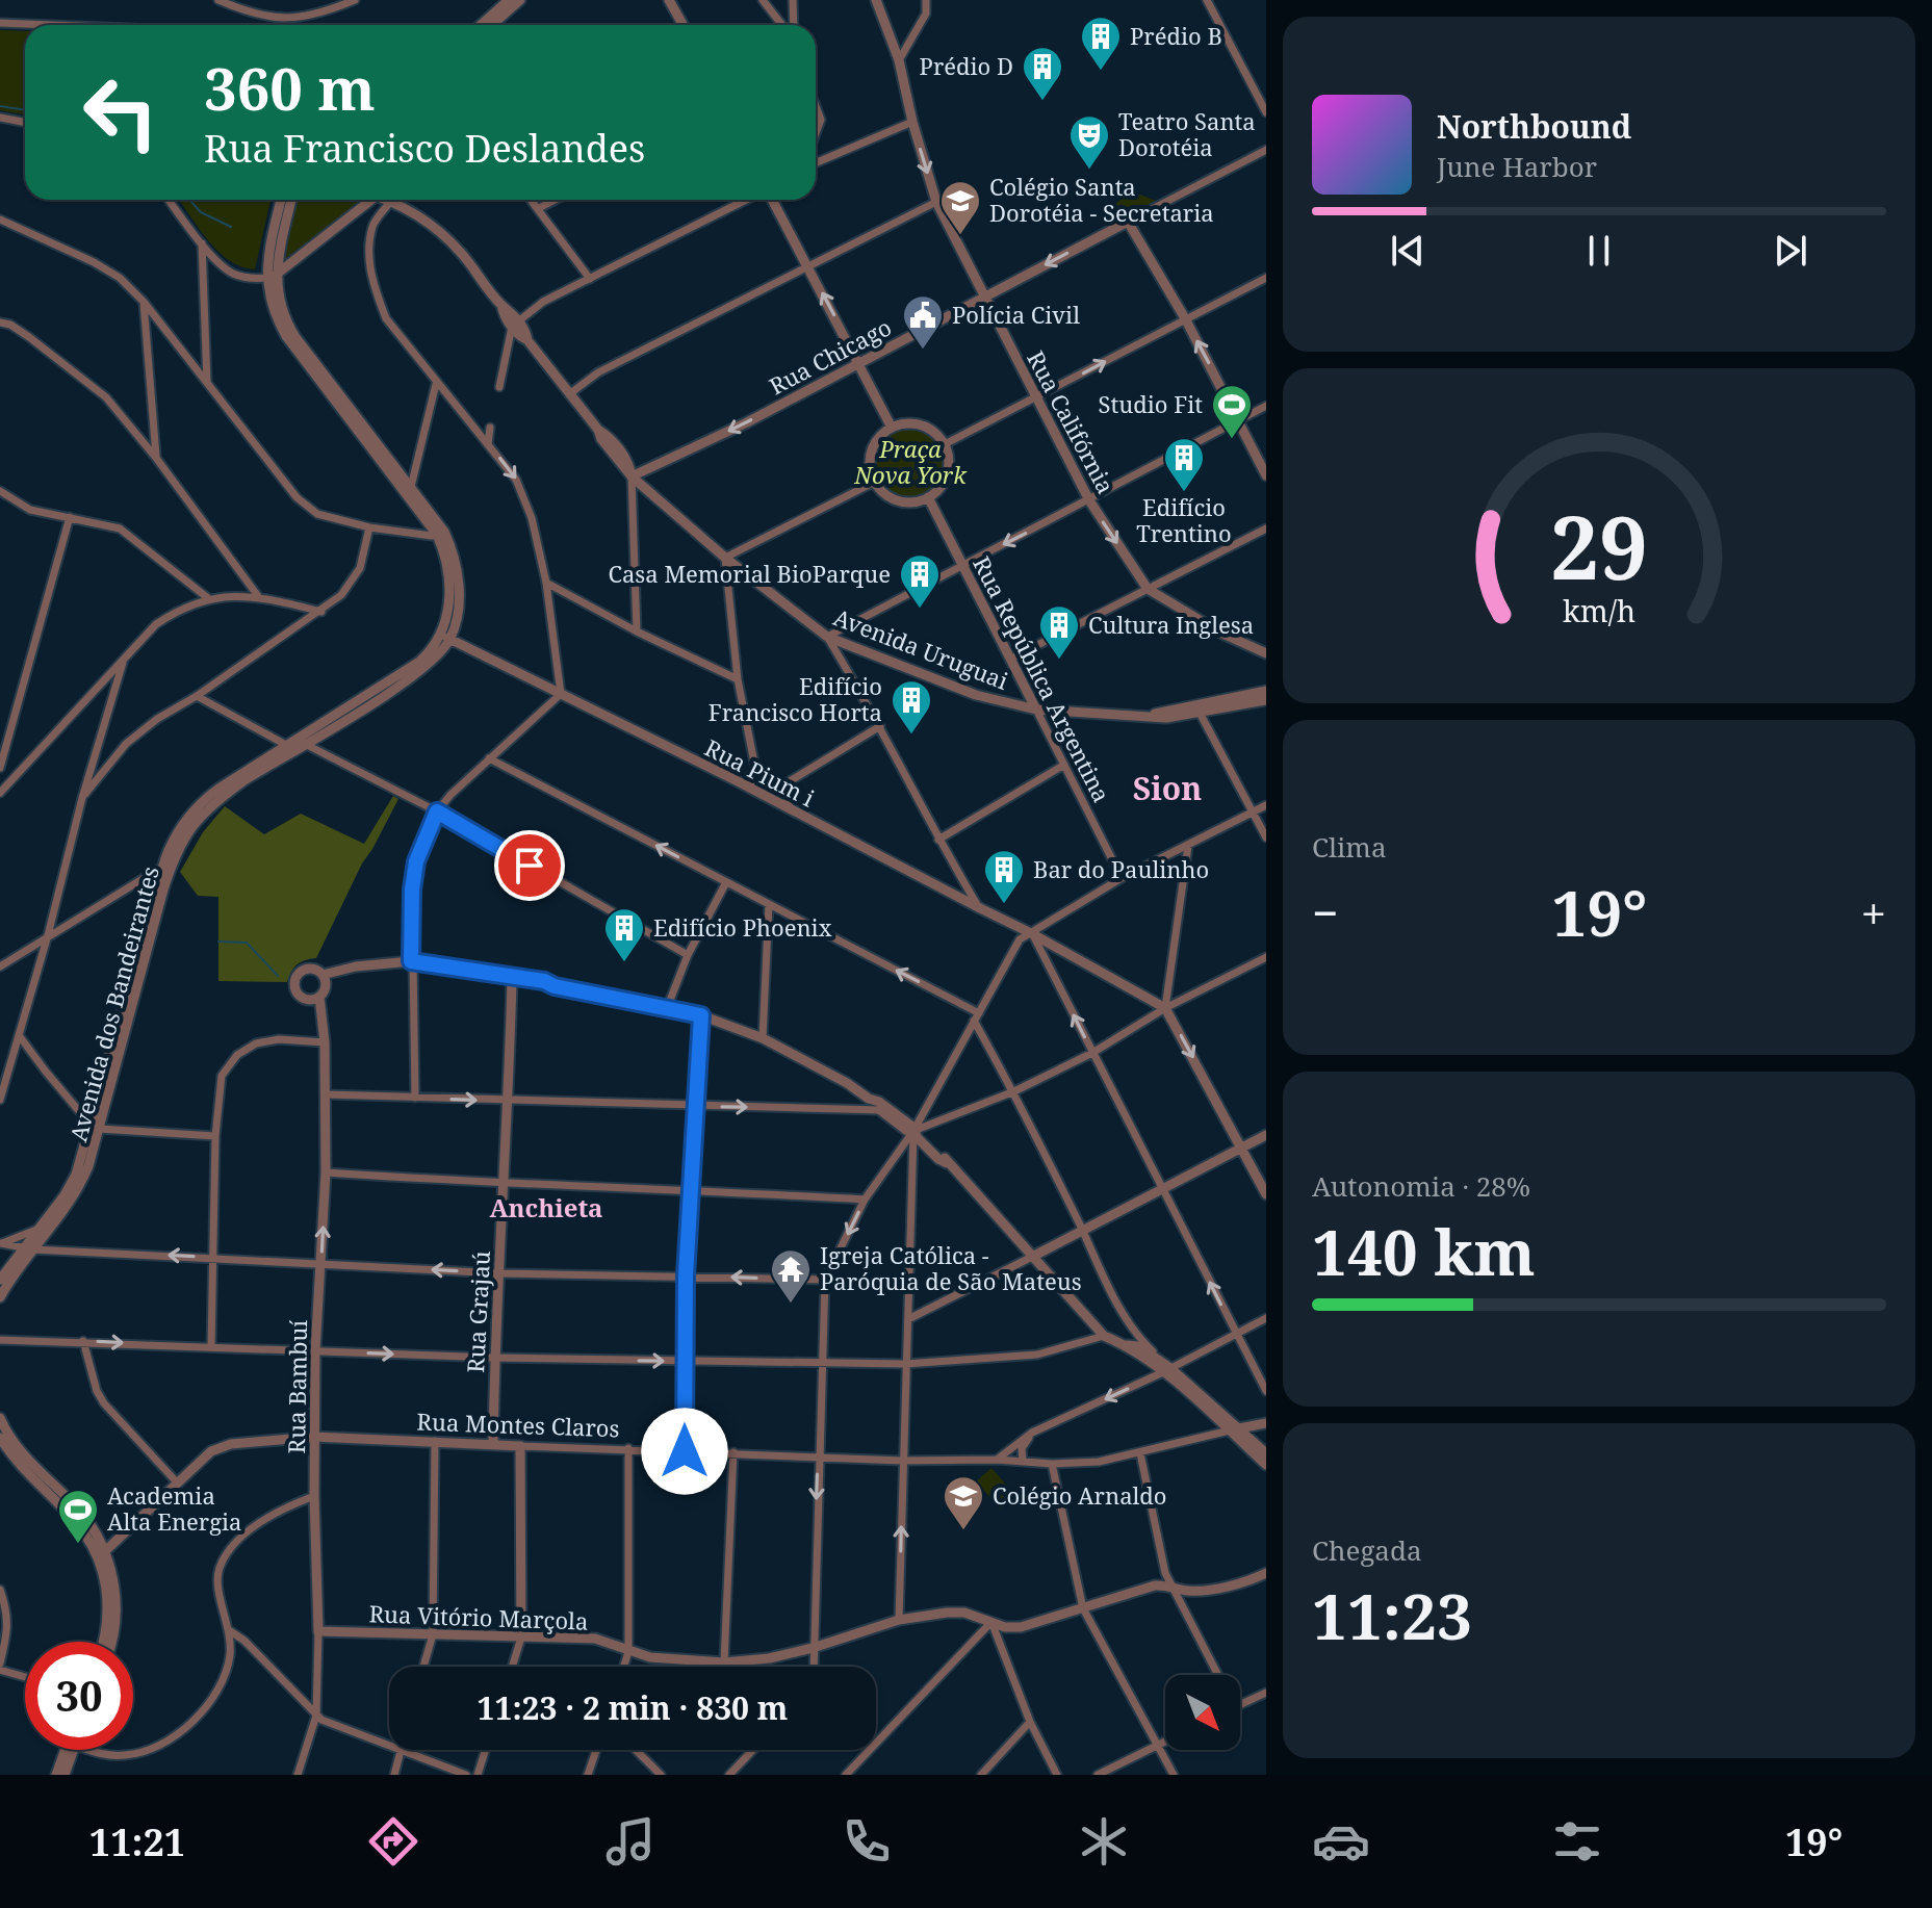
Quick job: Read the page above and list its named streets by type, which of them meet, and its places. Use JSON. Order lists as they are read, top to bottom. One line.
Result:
{"streets":{"street":["Rua Chicago","Rua Califórnia","Avenida Uruguai","Rua República Argentina","Rua Pium i","Avenida dos Bandeirantes","Rua Grajaú","Rua Bambuí","Rua Montes Claros","Rua Vitório Marçola"]},"crossings":[["Rua Chicago","Rua Califórnia"],["Rua Chicago","Avenida Uruguai"],["Avenida Uruguai","Rua República Argentina"],["Rua Pium i","Avenida dos Bandeirantes"],["Rua Grajaú","Rua Montes Claros"],["Rua Bambuí","Rua Montes Claros"],["Rua Bambuí","Rua Vitório Marçola"]],"one_way":["Rua Chicago"],"districts":["Sion","Anchieta"],"parks":["Praça Nova York"],"places":{"building":["Prédio B","Prédio D","Edifício Trentino","Casa Memorial BioParque","Cultura Inglesa","Edifício Francisco Horta","Bar do Paulinho","Edifício Phoenix"],"theatre":["Teatro Santa Dorotéia"],"school or university":["Colégio Santa Dorotéia - Secretaria","Colégio Arnaldo"],"public building":["Polícia Civil"],"sports":["Studio Fit","Academia Alta Energia"],"temple":["Igreja Católica - Paróquia de São Mateus"]},"north":"bottom right","page":{"turn":["360 m","Rua Francisco Deslandes"],"song":["Northbound","June Harbor"],"tile":["Clima",["Autonomia · 28%","140 km"],["Chegada","11:23"]],"heat":["−","19°","+"],"limit":"30","trip":"11:23 · 2 min · 830 m","tabs":["11:21","19°"],"gauge":["29","km/h"]}}
